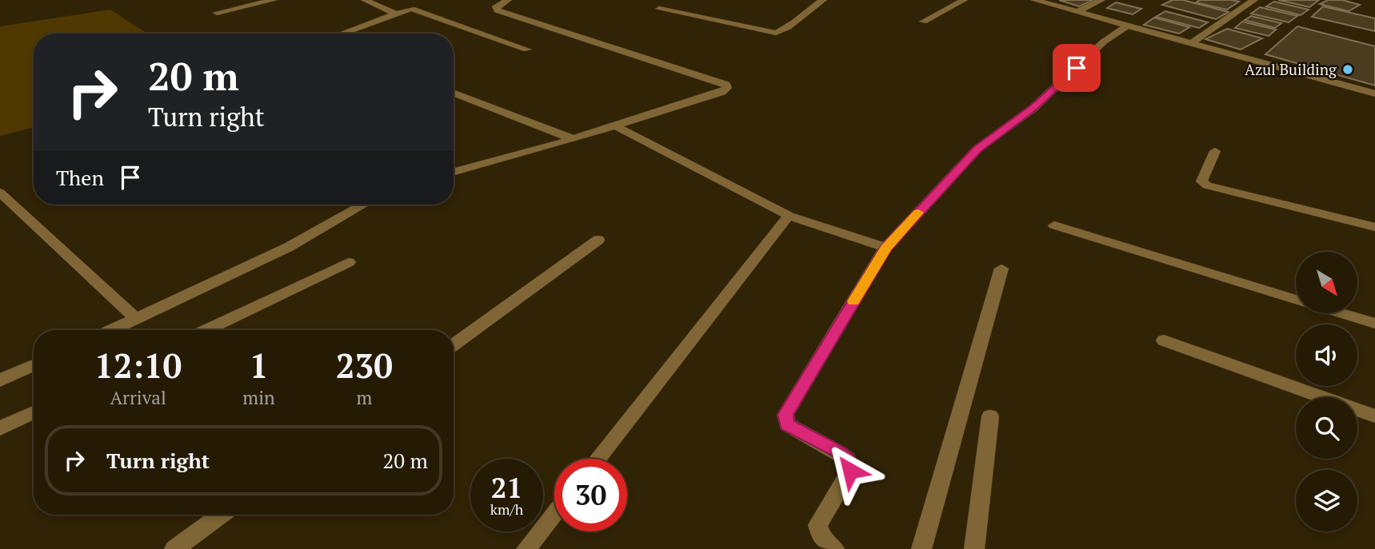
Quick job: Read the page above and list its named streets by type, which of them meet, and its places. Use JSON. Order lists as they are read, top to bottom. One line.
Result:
{"places":["Azul Building"],"north":"bottom right","page":{"turn":["20 m","Turn right"],"then":"Then","eta":["12:10","Arrival","1","min","230","m"],"list":[{"name":"Turn right","value":"20 m"}],"speed":"21 km/h","limit":"30"}}
